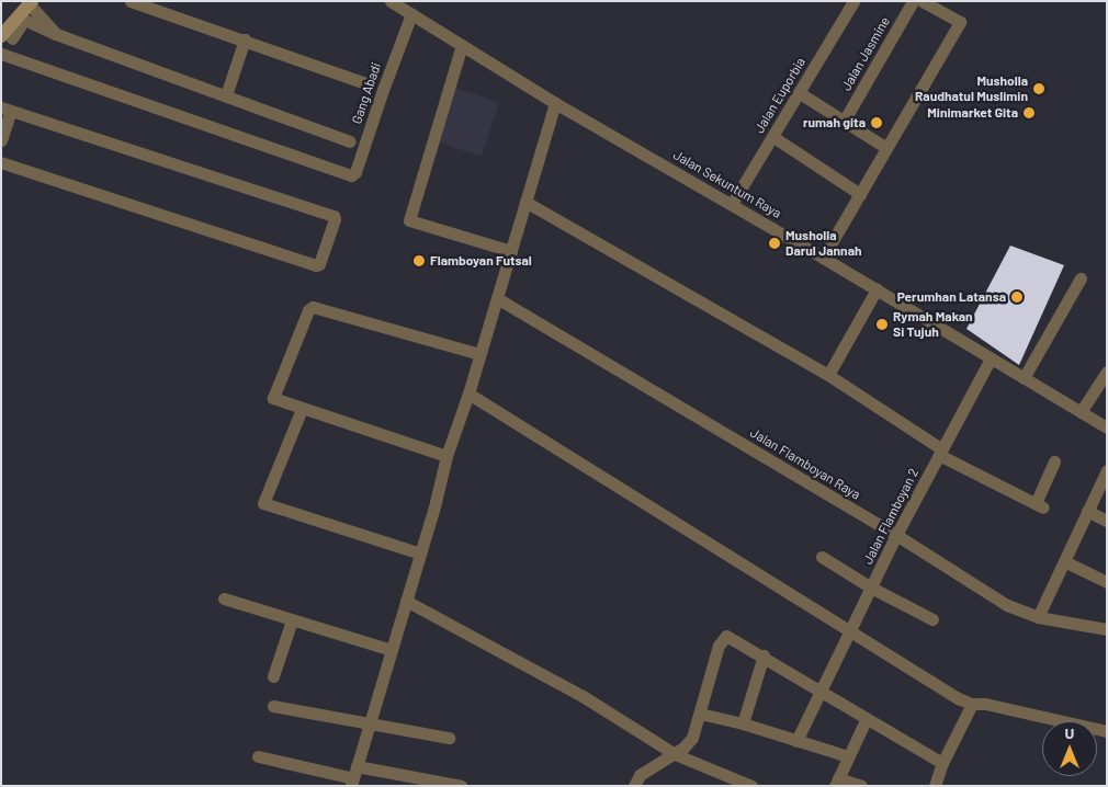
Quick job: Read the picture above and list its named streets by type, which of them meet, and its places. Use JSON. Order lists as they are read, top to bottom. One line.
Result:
{"streets":{"street":["Jalan Jasmine","Gang Abadi","Jalan Euporbia","Jalan Sekuntum Raya","Jalan Flamboyan Raya","Jalan Flamboyan 2"]},"crossings":[["Gang Abadi","Jalan Sekuntum Raya"],["Jalan Euporbia","Jalan Sekuntum Raya"],["Jalan Sekuntum Raya","Jalan Flamboyan 2"],["Jalan Flamboyan Raya","Jalan Flamboyan 2"]],"places":["Musholla Raudhatul Muslimin","Minimarket Gita","rumah gita","Musholla Darul Jannah","Flamboyan Futsal","Perumhan Latansa","Rymah Makan Si Tujuh"],"north":"top"}
